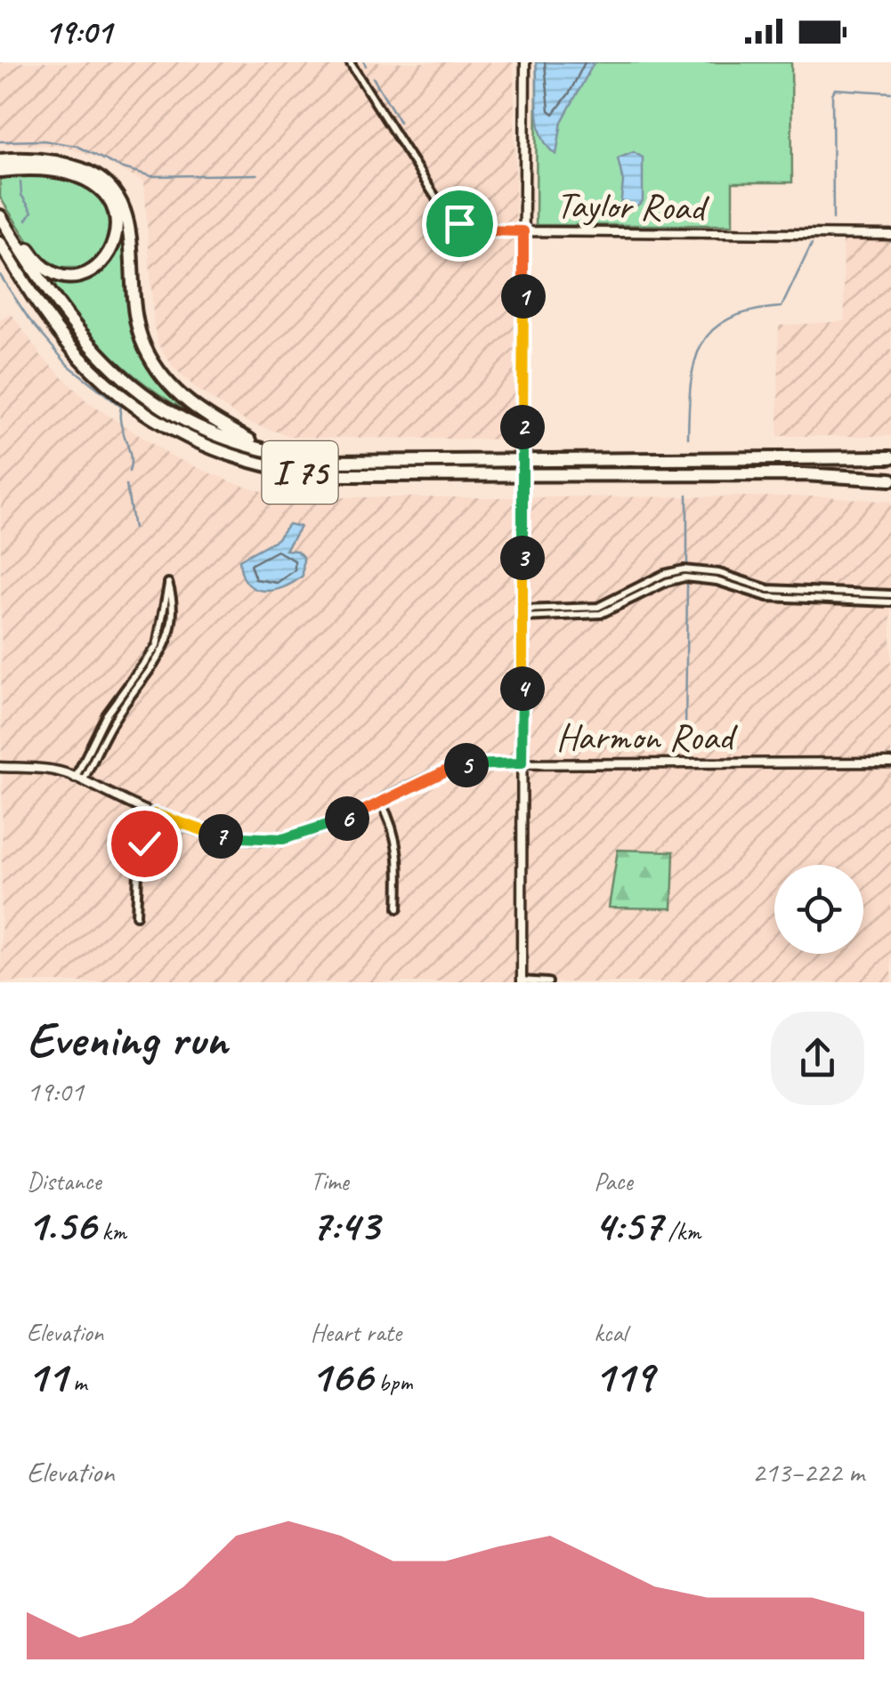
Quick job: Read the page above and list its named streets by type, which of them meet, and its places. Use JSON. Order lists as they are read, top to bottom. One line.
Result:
{"streets":{"highway":["I 75"],"street":["Taylor Road","Harmon Road"]},"page":{"status":"19:01","pins":["1","2","3","4","5","6","7"],"heading":["Evening run","19:01"],"stats":[["Distance","1.56 km"],["Time","7:43"],["Pace","4:57 /km"],["Elevation","11 m"],["Heart rate","166 bpm"],["kcal","119"]],"chart":["Elevation","213–222 m"]}}
